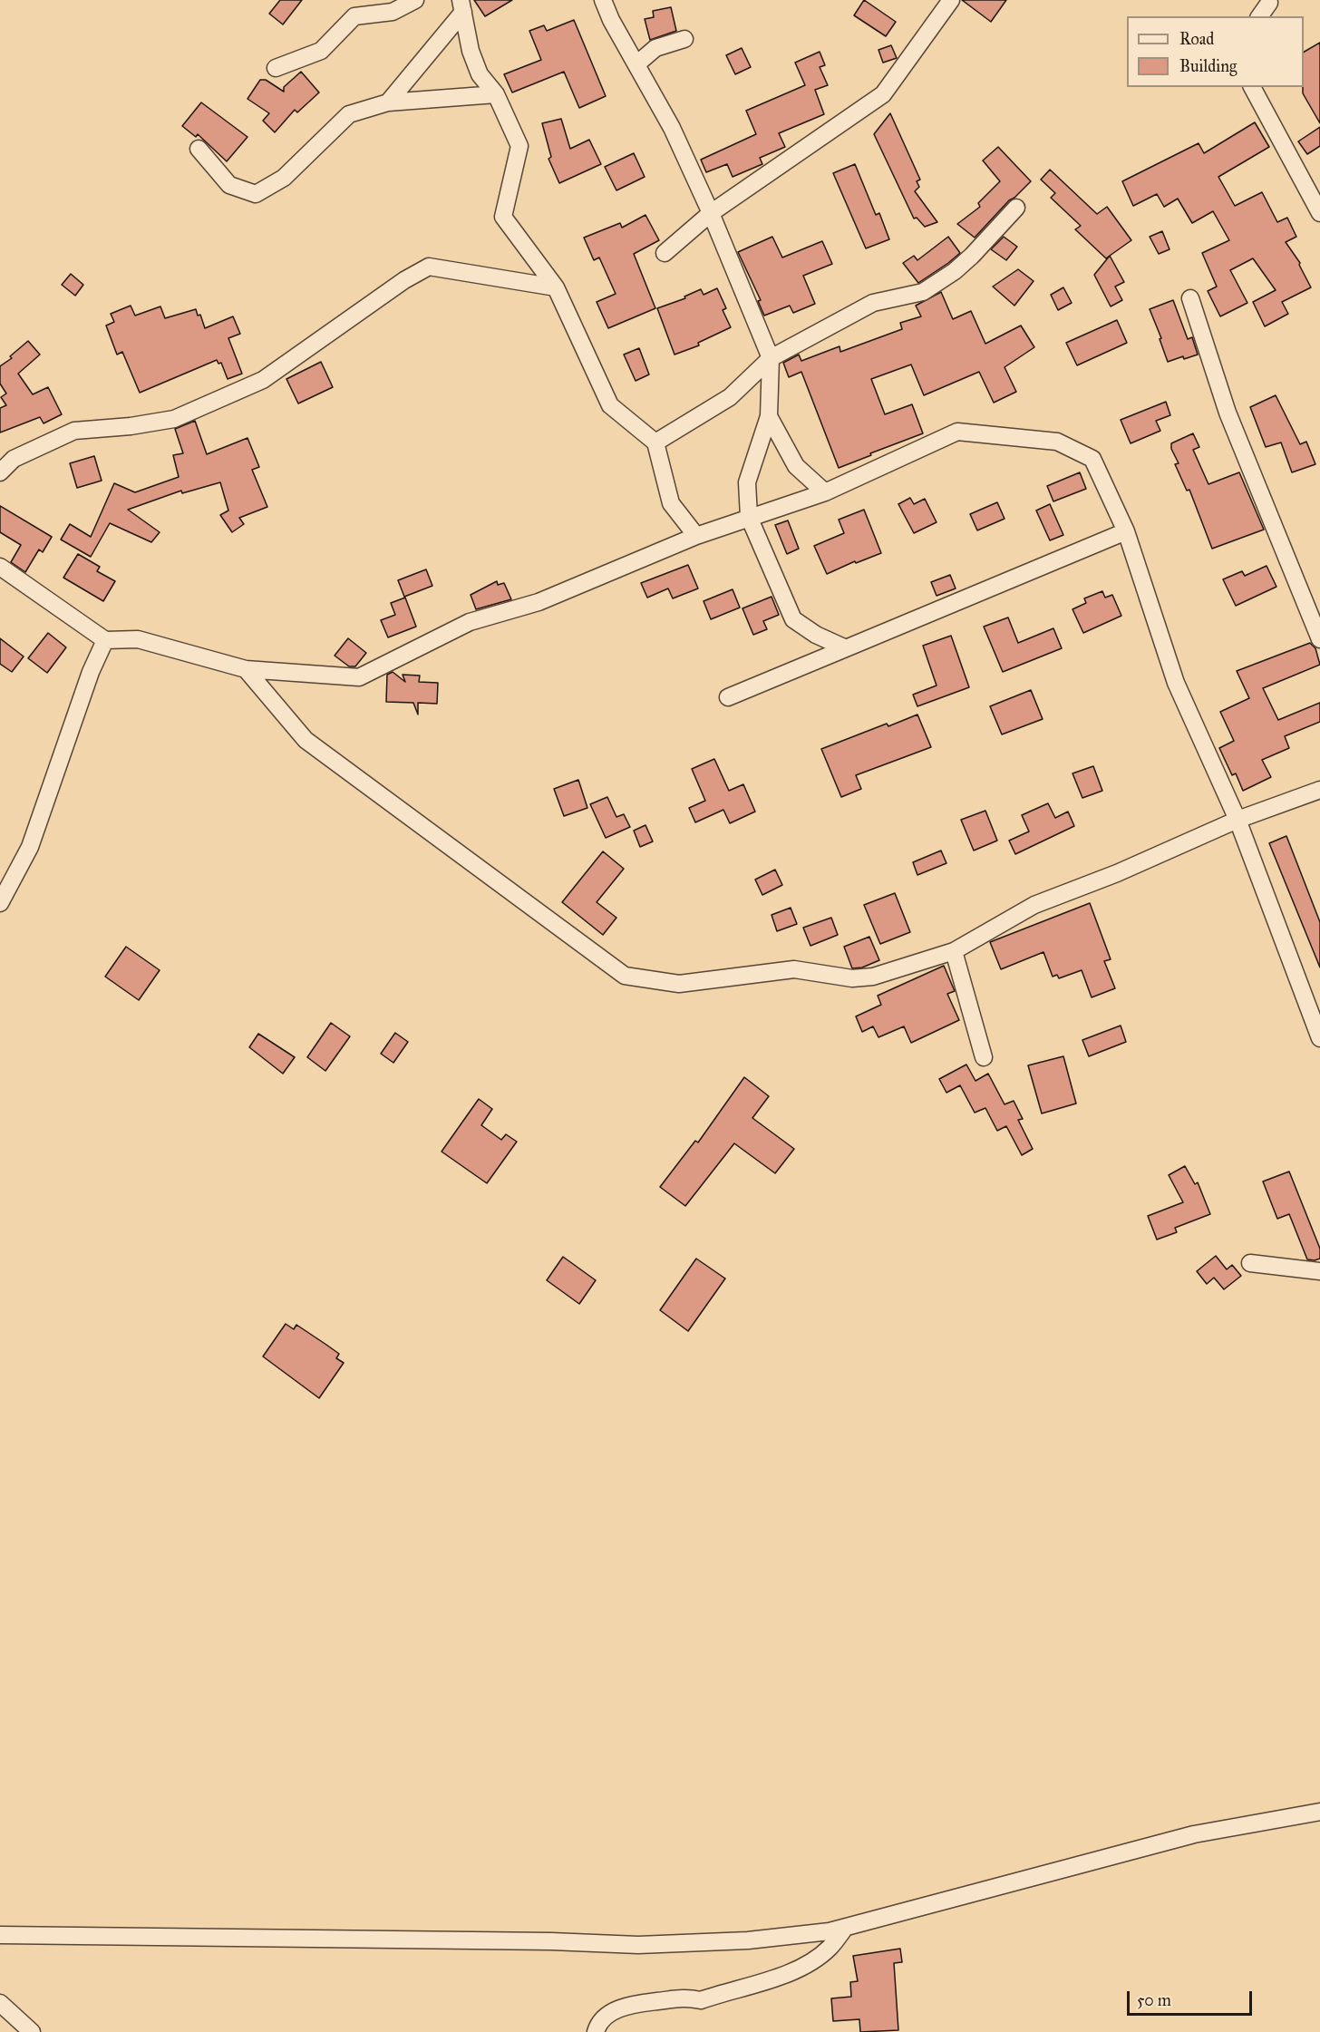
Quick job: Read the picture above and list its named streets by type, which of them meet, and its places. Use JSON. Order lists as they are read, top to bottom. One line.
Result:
{"legend":["Road","Building"],"scale_bar":"50 m"}
